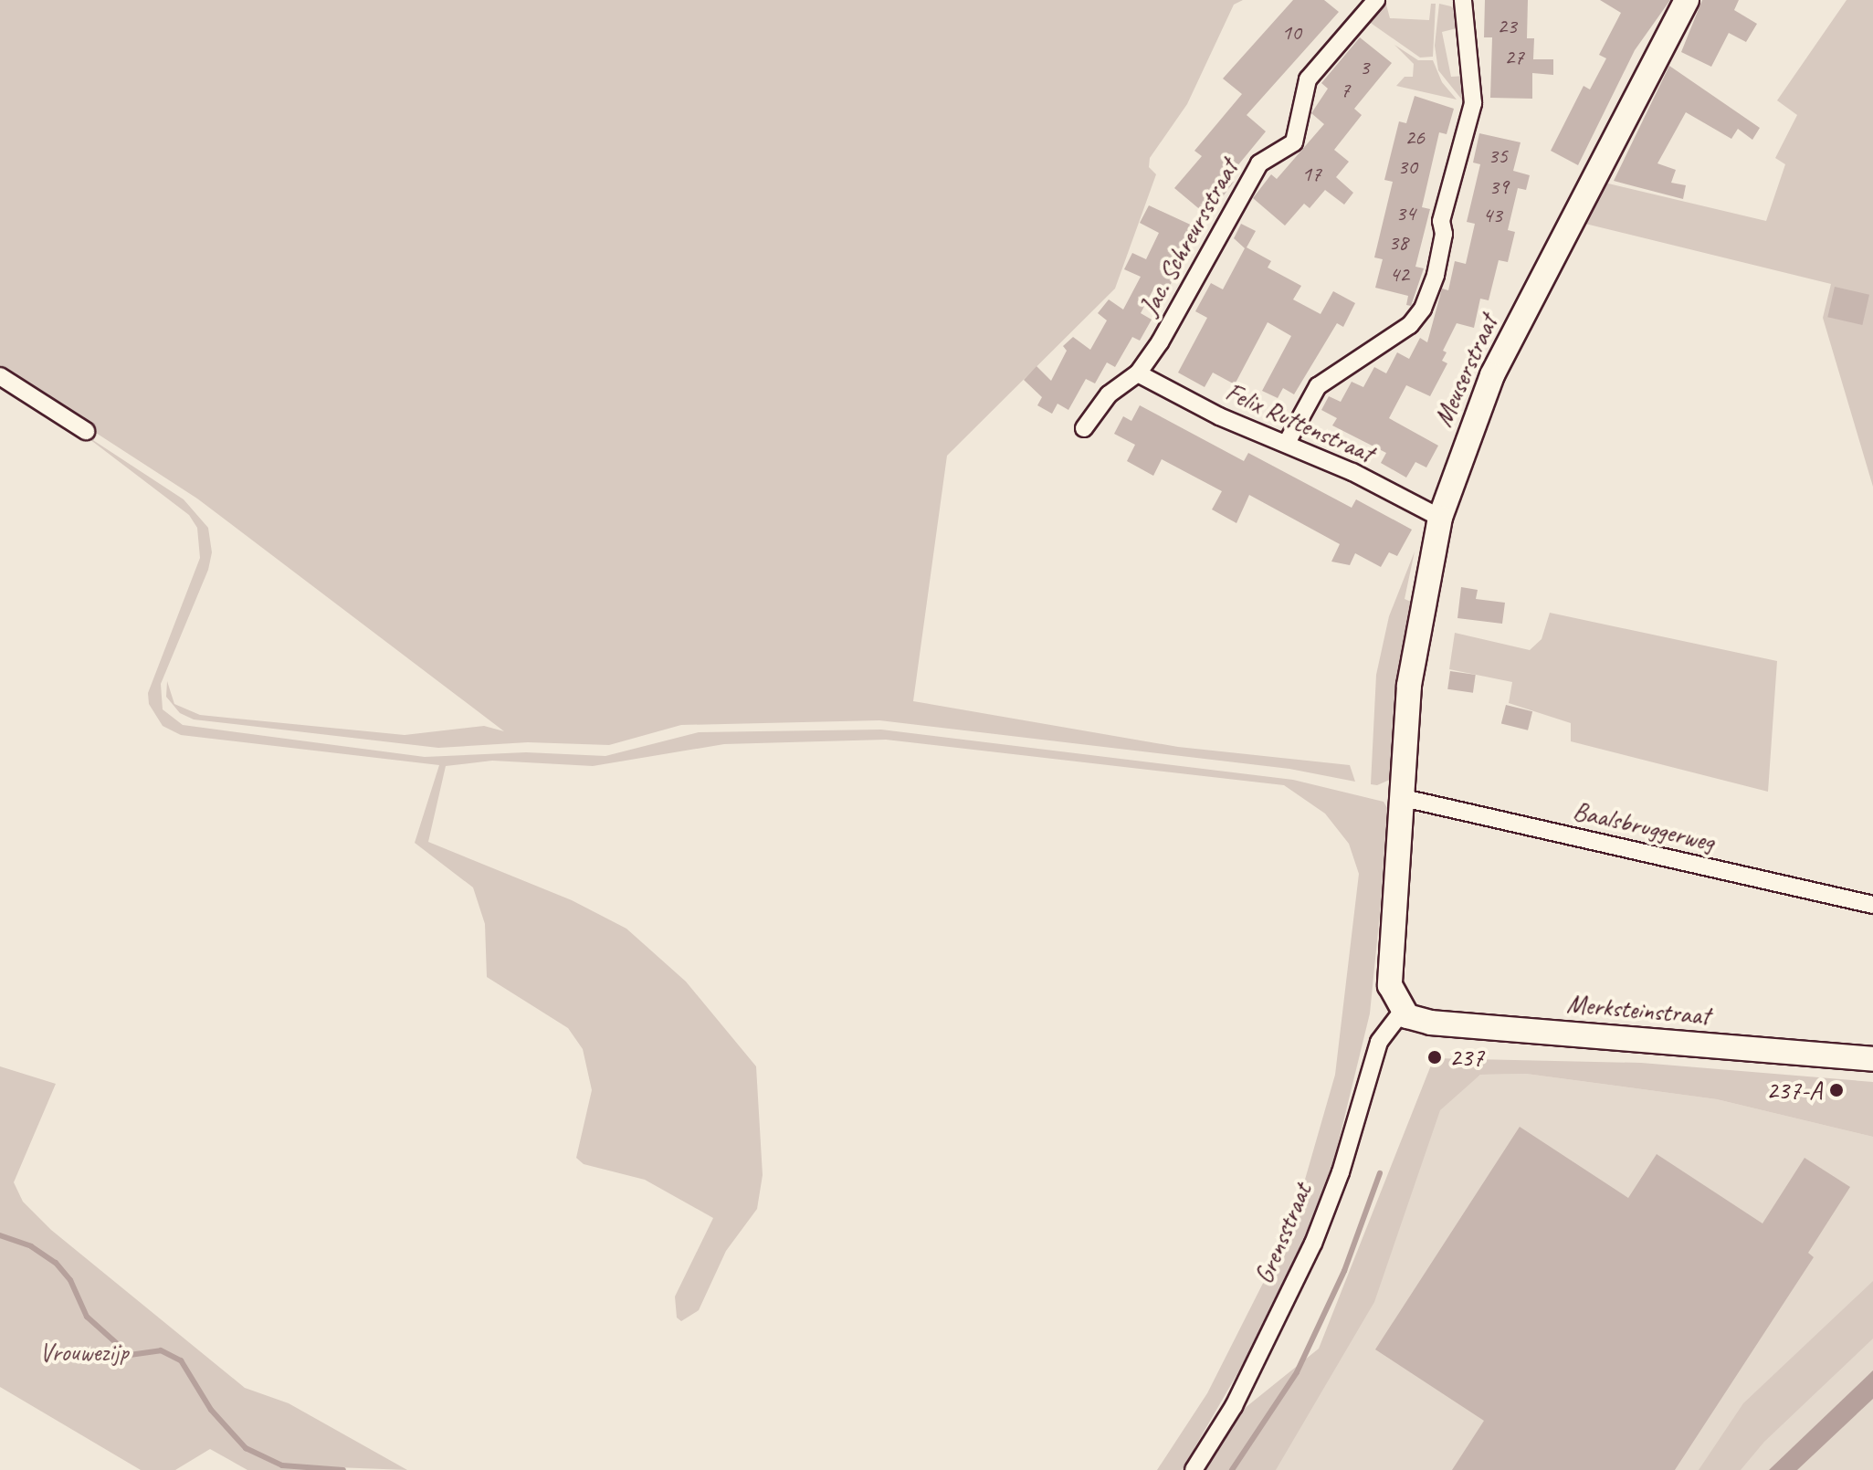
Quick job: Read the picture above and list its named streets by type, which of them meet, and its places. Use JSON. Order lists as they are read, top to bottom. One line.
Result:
{"streets":{"street":["Jac. Schreursstraat","Meuserstraat","Felix Ruttenstraat","Baalsbruggerweg","Merksteinstraat","Grensstraat"]},"crossings":[["Jac. Schreursstraat","Felix Ruttenstraat"],["Meuserstraat","Felix Ruttenstraat"],["Meuserstraat","Baalsbruggerweg"],["Merksteinstraat","Grensstraat"]],"parks":["Vrouwezijp"],"places":["237","237-A"],"house_numbers":["23","10","27","3","7","26","35","30","17","39","34","43","38","42"]}
